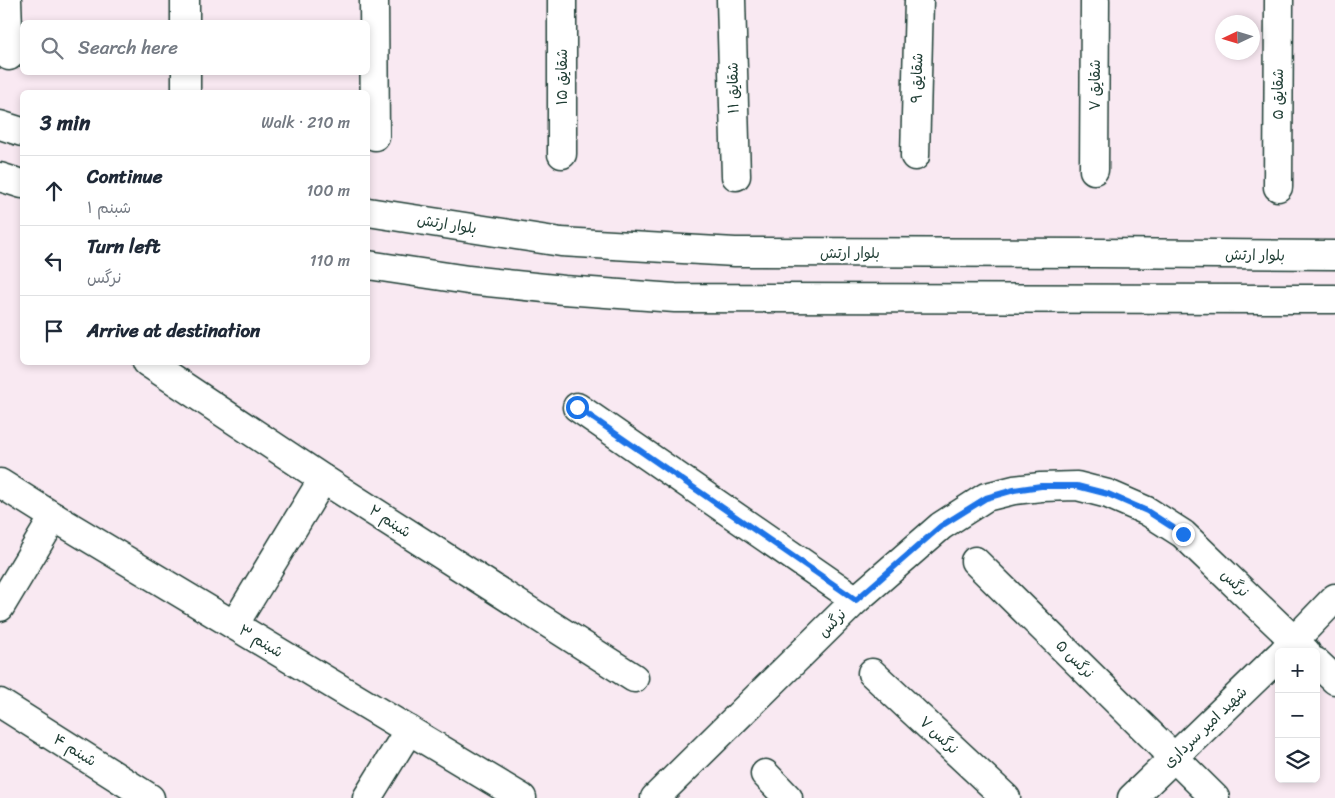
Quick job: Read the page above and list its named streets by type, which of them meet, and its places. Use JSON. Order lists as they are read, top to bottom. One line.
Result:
{"streets":{"street":["شقایق ۱۵","شقایق ۹","شقایق ۷","شقایق ۱۱","شقایق ۵","بلوار ارتش","شبنم ۲","نرگس","شبنم ۳","نرگس ۵","شهید امیر سرداری","نرگس ۷","شبنم ۴"]},"crossings":[["نرگس ۵","شهید امیر سرداری"]],"north":"left","page":{"search":"Search here","heading":["3 min","Walk · 210 m"],"list":[["Continue","شبنم ۱","100 m"],["Turn left","نرگس","110 m"],"Arrive at destination"],"map_buttons":["+","−"]}}
